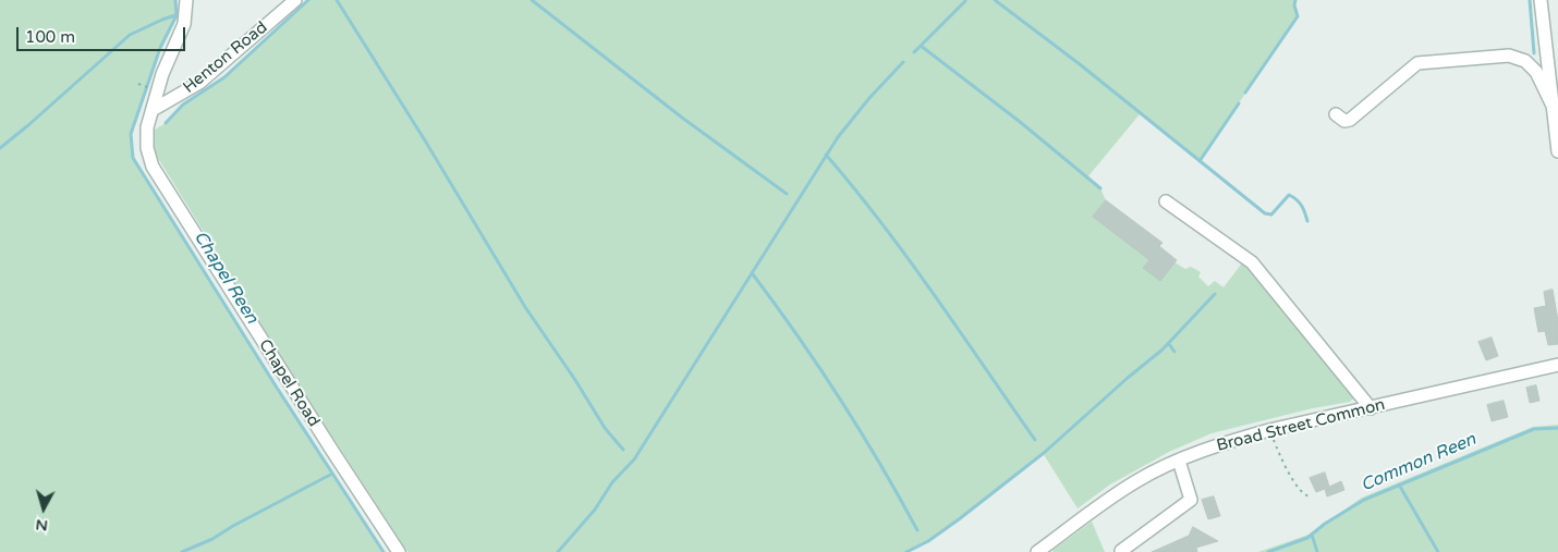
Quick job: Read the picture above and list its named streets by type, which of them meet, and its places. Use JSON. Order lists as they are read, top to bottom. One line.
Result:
{"streets":{"street":["Henton Road","Chapel Road","Broad Street Common"]},"crossings":[["Henton Road","Chapel Road"]],"water":["Chapel Reen","Common Reen"],"scale_bar":"100 m","north":"bottom"}
